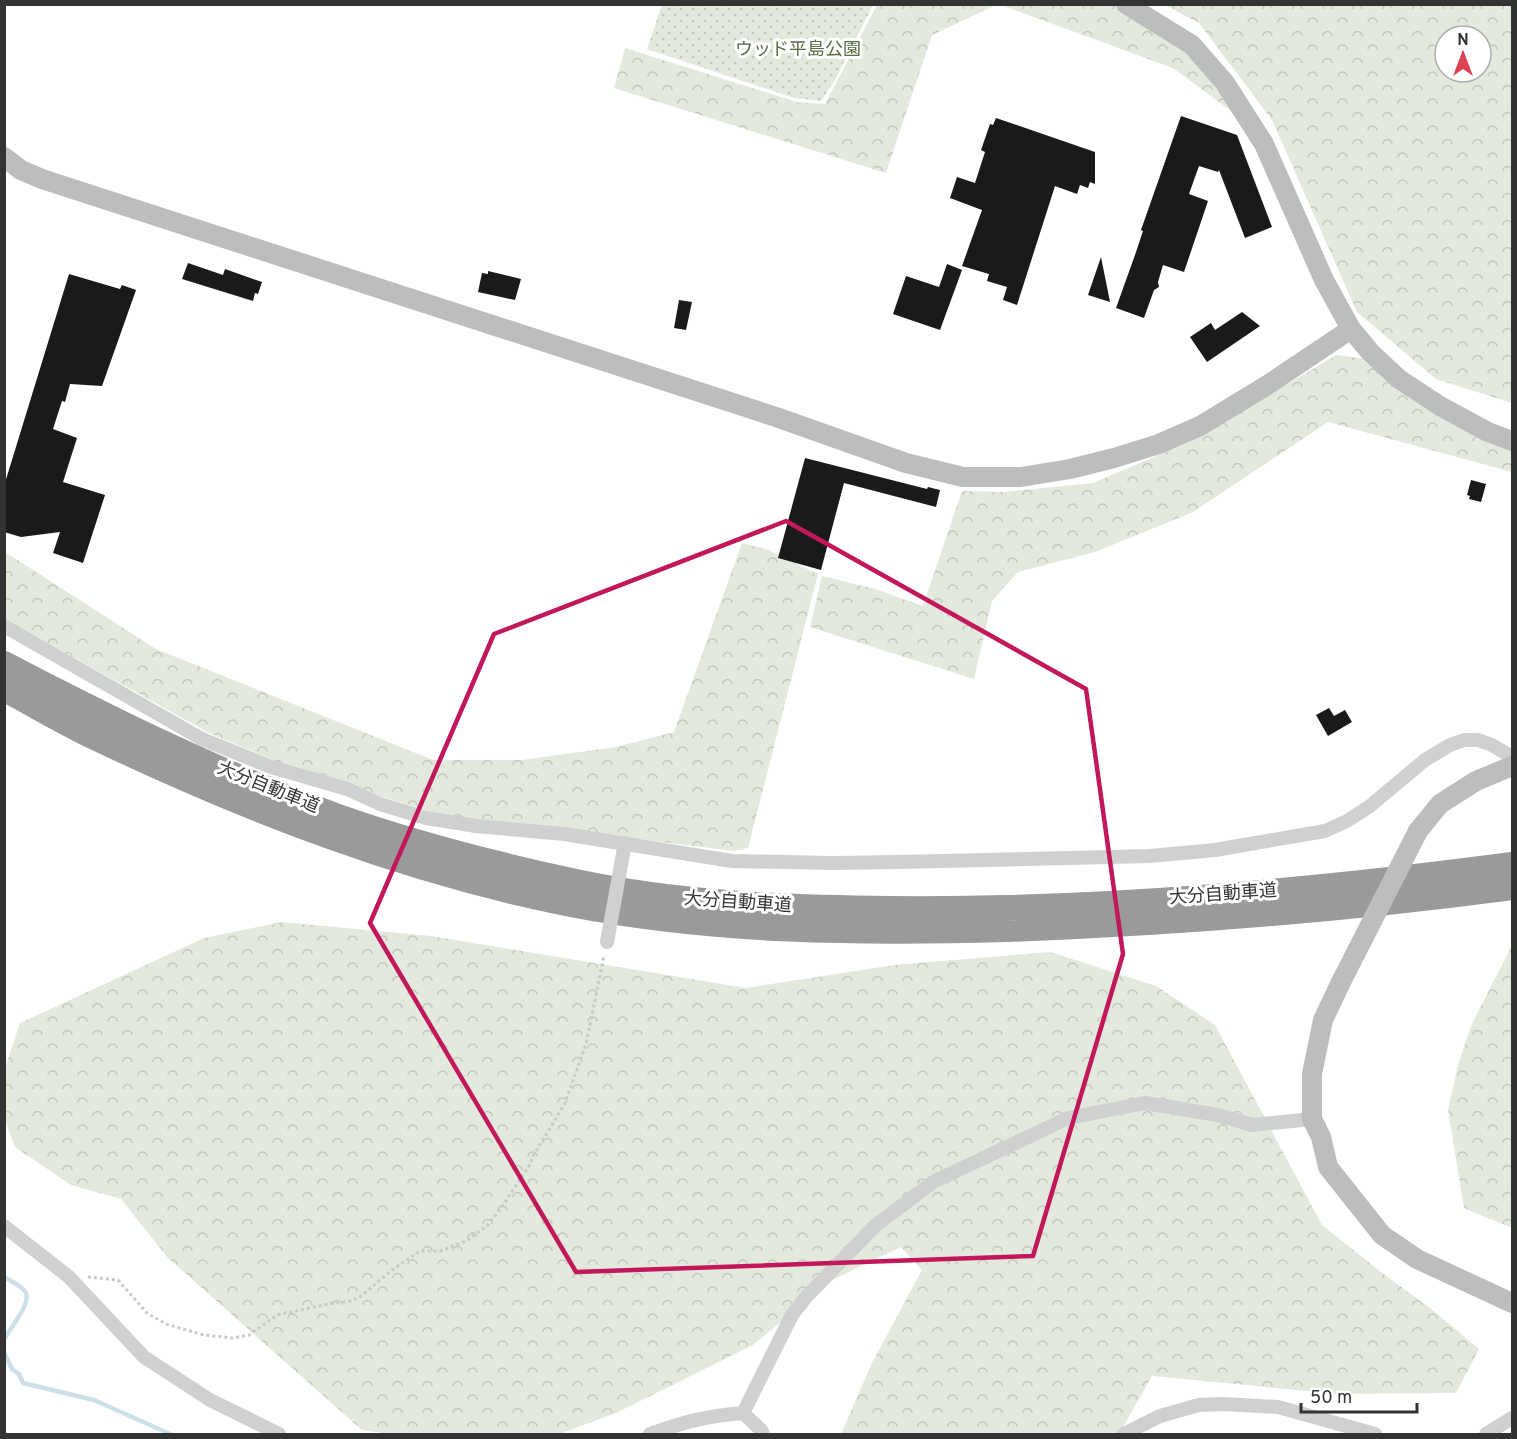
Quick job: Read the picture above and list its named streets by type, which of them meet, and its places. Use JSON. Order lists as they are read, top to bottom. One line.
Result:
{"streets":{"highway":["大分自動車道"]},"parks":["ウッド平島公園"],"scale_bar":"50 m","north":"top"}
